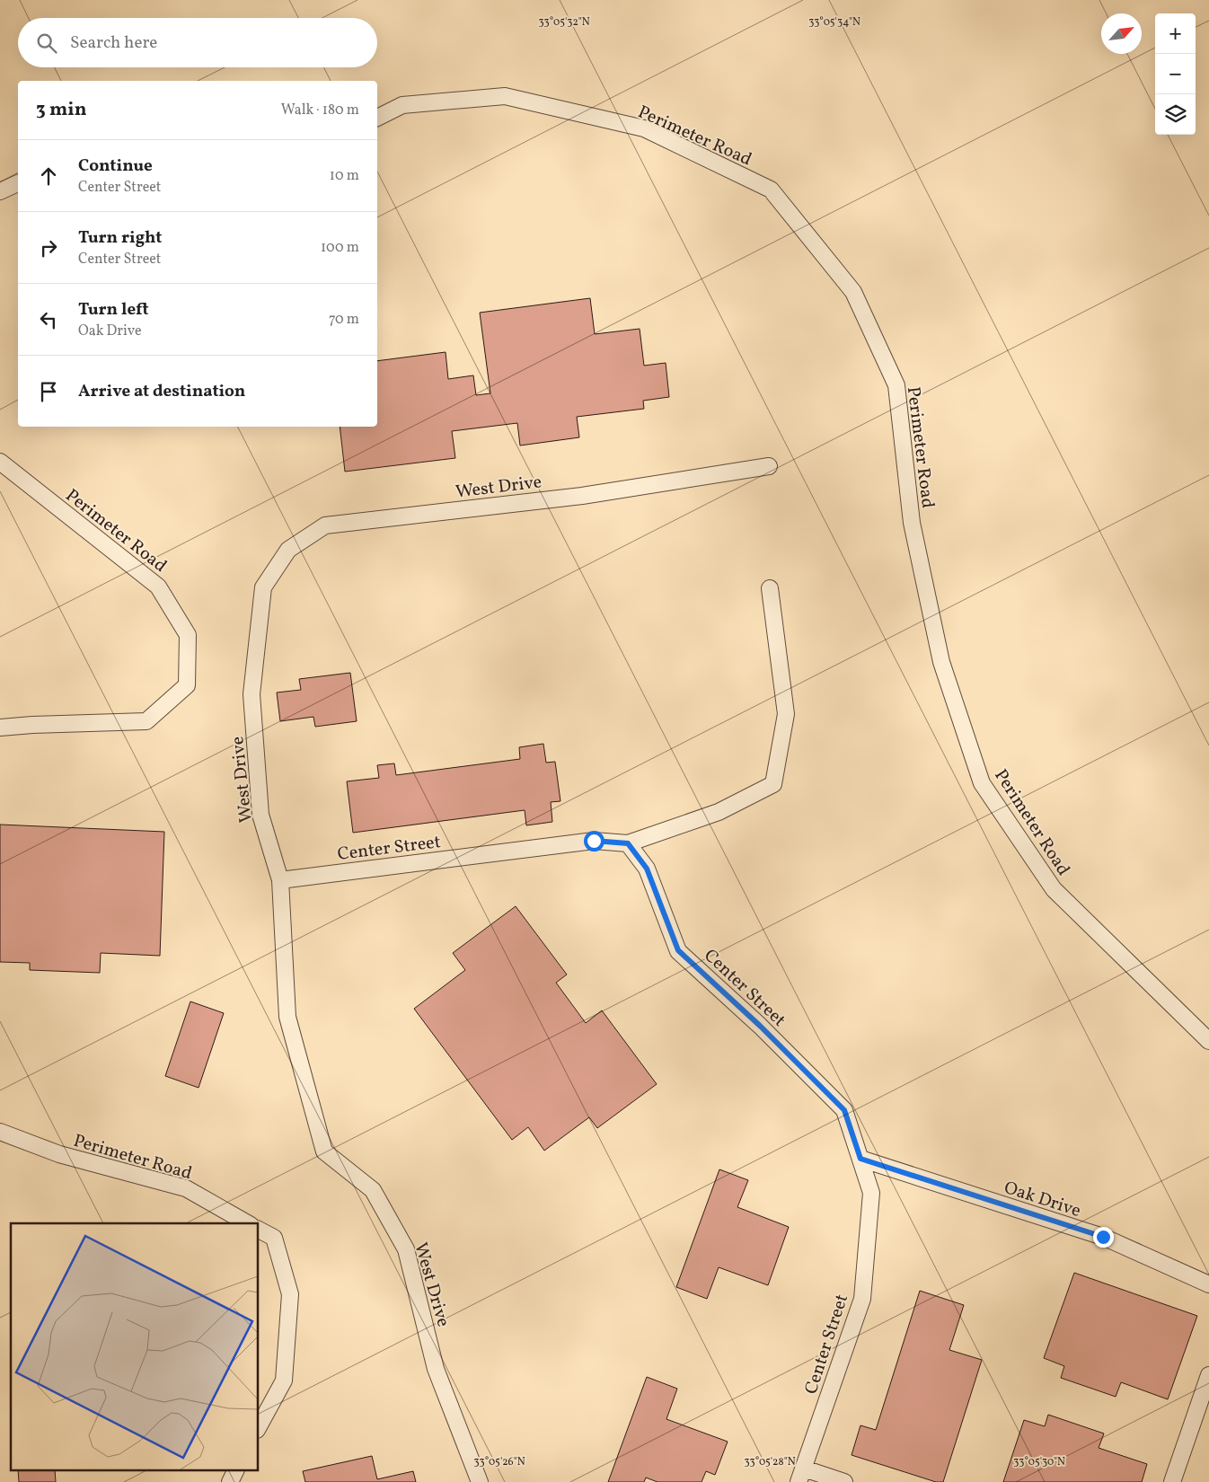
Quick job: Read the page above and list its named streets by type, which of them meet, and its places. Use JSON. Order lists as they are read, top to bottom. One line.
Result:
{"streets":{"lane":["Perimeter Road","West Drive","Center Street","Oak Drive"]},"crossings":[["West Drive","Center Street"],["Center Street","Oak Drive"]],"north":"top right","page":{"map_buttons":["+","−"],"search":"Search here","heading":["3 min","Walk · 180 m"],"list":[["Continue","Center Street","10 m"],["Turn right","Center Street","100 m"],["Turn left","Oak Drive","70 m"],"Arrive at destination"]},"coordinates":["33°05'32\"N","33°05'34\"N","33°05'26\"N","33°05'28\"N","33°05'30\"N"]}
